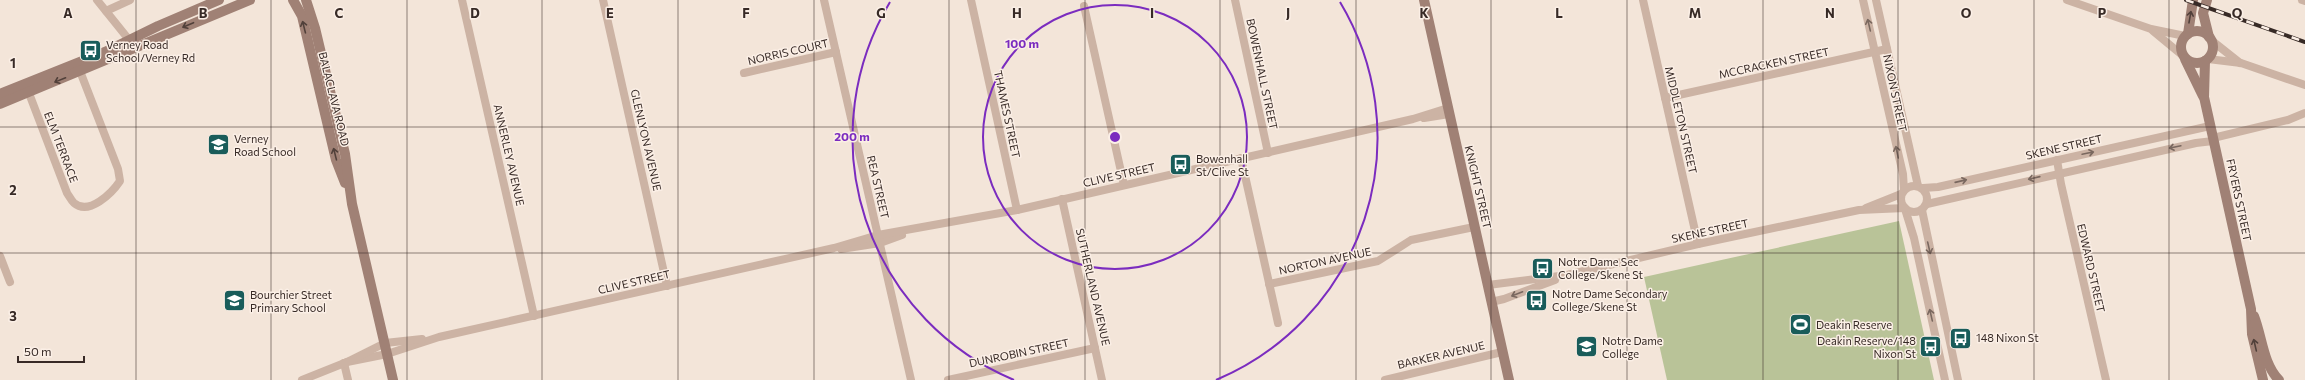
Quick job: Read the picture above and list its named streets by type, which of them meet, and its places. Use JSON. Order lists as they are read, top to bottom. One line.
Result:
{"streets":{"street":["NORRIS COURT","MCCRACKEN STREET","BOWENHALL STREET","NIXON STREET","BALACLAVA ROAD","THAMES STREET","MIDDLETON STREET","GLENLYON AVENUE","ELM TERRACE","SKENE STREET","ANNERLEY AVENUE","CLIVE STREET","REA STREET","KNIGHT STREET","FRYERS STREET","NORTON AVENUE","EDWARD STREET","SUTHERLAND AVENUE","DUNROBIN STREET","BARKER AVENUE"]},"crossings":[["NORRIS COURT","REA STREET"],["MCCRACKEN STREET","NIXON STREET"],["MCCRACKEN STREET","MIDDLETON STREET"],["BOWENHALL STREET","CLIVE STREET"],["NIXON STREET","SKENE STREET"],["BALACLAVA ROAD","CLIVE STREET"],["THAMES STREET","CLIVE STREET"],["MIDDLETON STREET","SKENE STREET"],["GLENLYON AVENUE","CLIVE STREET"],["SKENE STREET","KNIGHT STREET"],["SKENE STREET","FRYERS STREET"],["SKENE STREET","EDWARD STREET"],["ANNERLEY AVENUE","CLIVE STREET"],["CLIVE STREET","REA STREET"],["CLIVE STREET","KNIGHT STREET"],["CLIVE STREET","SUTHERLAND AVENUE"],["KNIGHT STREET","NORTON AVENUE"],["KNIGHT STREET","BARKER AVENUE"],["SUTHERLAND AVENUE","DUNROBIN STREET"]],"places":{"bus stop":["Verney Road School/Verney Rd","Bowenhall St/Clive St","Notre Dame Sec College/Skene St","Notre Dame Secondary College/Skene St","148 Nixon St","Deakin Reserve/148 Nixon St"],"school or university":["Verney Road School","Bourchier Street Primary School","Notre Dame College"],"sports":["Deakin Reserve"]},"scale_bar":"50 m","grid":{"columns":["A","B","C","D","E","F","G","H","I","J","K","L","M","N","O","P","Q"],"rows":["1","2","3"]},"rings":["100 m","200 m"]}
